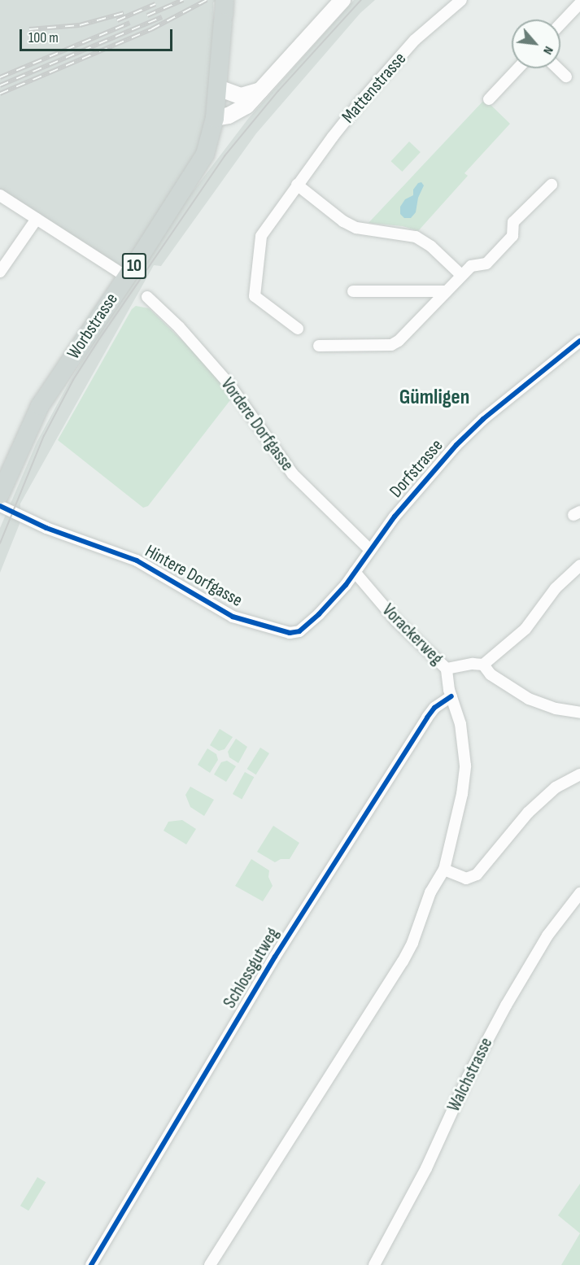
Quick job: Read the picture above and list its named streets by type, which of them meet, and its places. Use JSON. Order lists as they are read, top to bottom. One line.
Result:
{"streets":{"main road":["10","Worbstrasse"],"street":["Mattenstrasse","Vordere Dorfgasse","Dorfstrasse","Hintere Dorfgasse","Vorackerweg","Schlossgutweg","Walchstrasse"]},"crossings":[["Vordere Dorfgasse","Dorfstrasse"],["Dorfstrasse","Hintere Dorfgasse"],["Dorfstrasse","Vorackerweg"]],"districts":["Gümligen"],"scale_bar":"100 m","north":"bottom right"}
